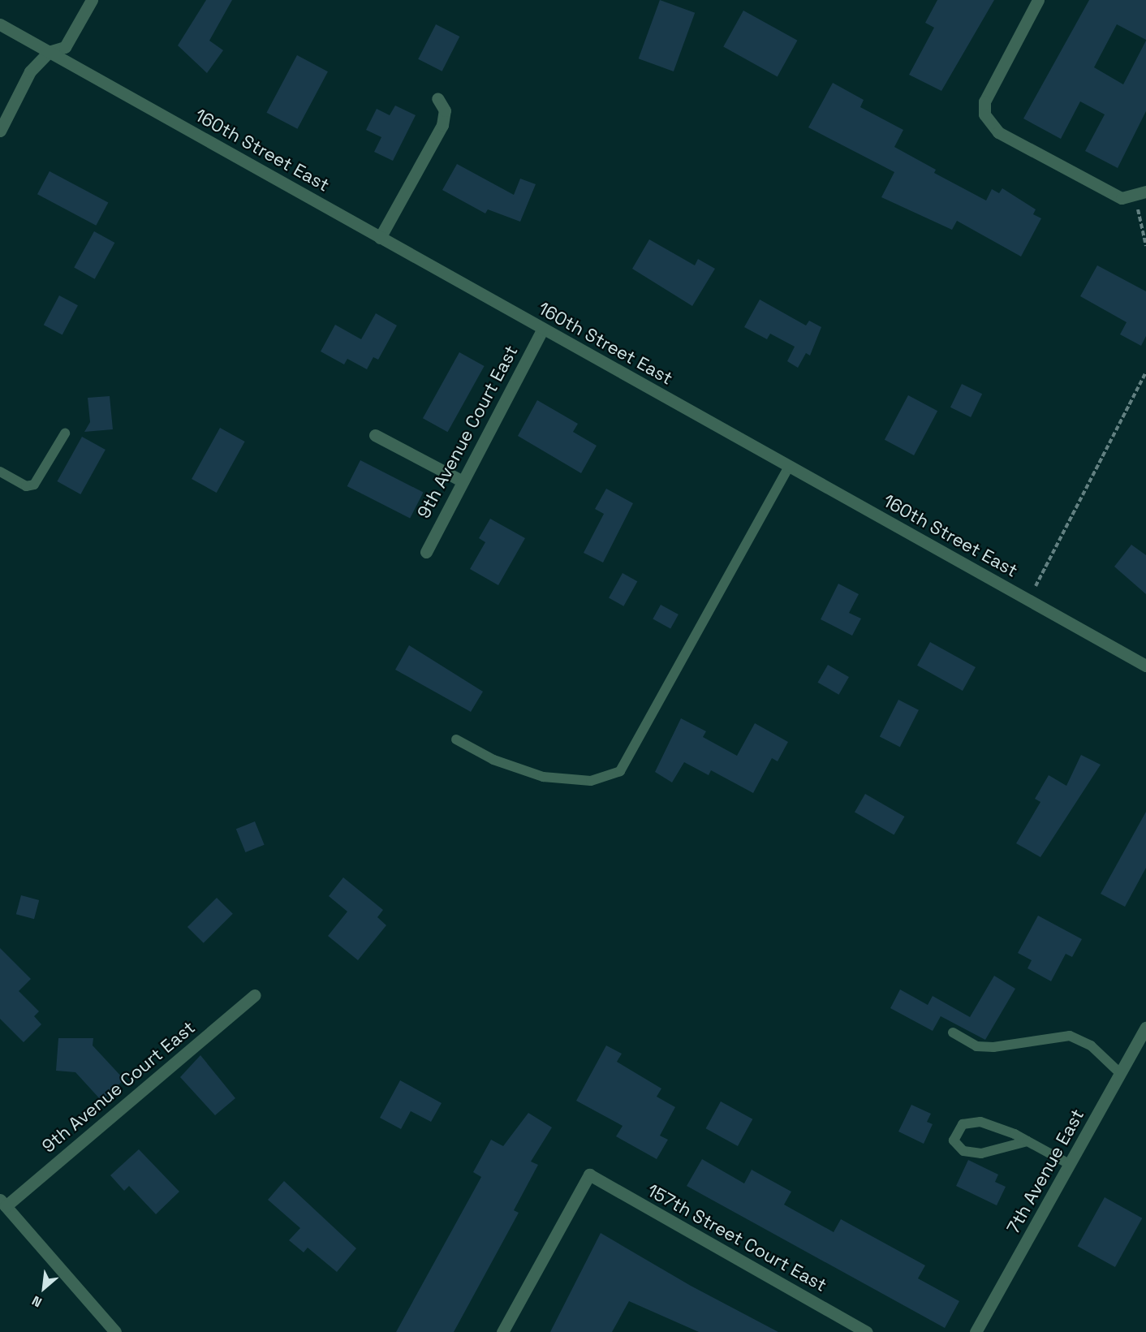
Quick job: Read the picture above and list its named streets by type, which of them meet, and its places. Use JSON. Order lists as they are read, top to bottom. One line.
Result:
{"streets":{"street":["160th Street East","9th Avenue Court East","7th Avenue East","157th Street Court East"]},"crossings":[["160th Street East","9th Avenue Court East"]],"north":"bottom left"}
